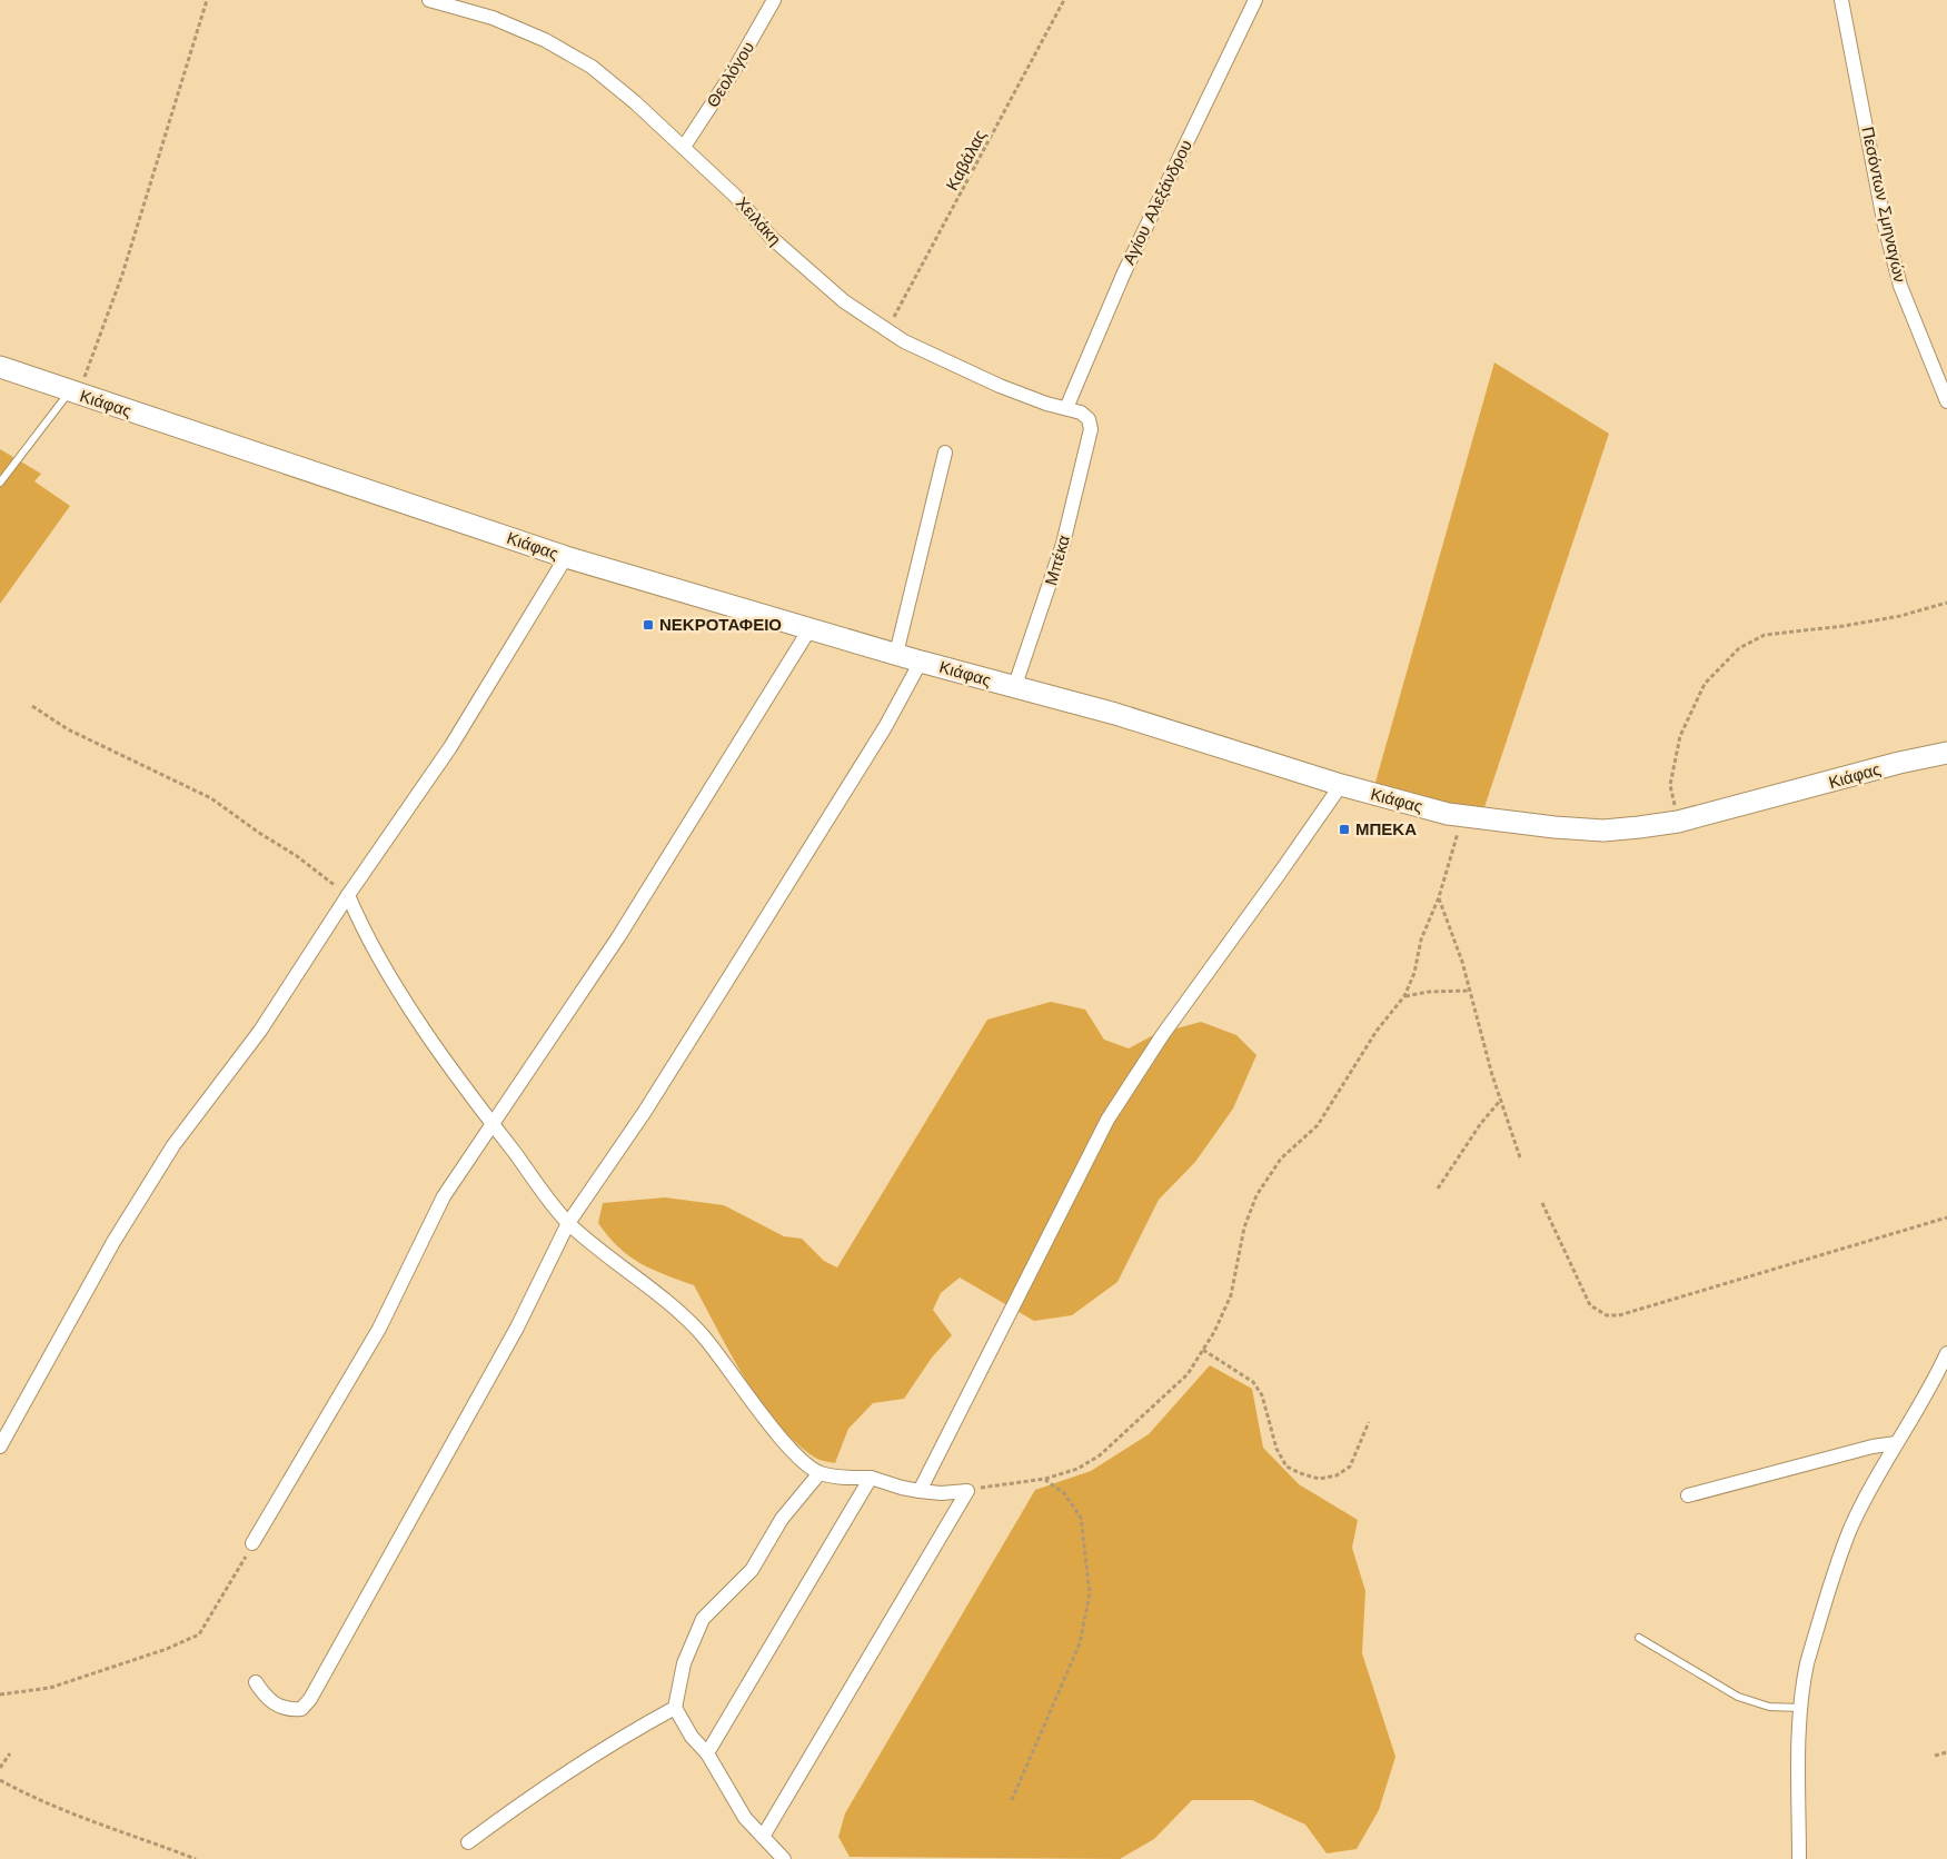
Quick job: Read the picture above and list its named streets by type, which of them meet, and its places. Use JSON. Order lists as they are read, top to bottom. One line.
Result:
{"streets":{"street":["Θεολόγου","Αγίου Αλεξάνδρου","Πεσόντων Σμηναγών","Χειλάκη","Κιάφας","Μπέκα"],"path":["Καβάλας"]},"crossings":[["Θεολόγου","Χειλάκη"],["Καβάλας","Χειλάκη"],["Αγίου Αλεξάνδρου","Χειλάκη"],["Χειλάκη","Μπέκα"],["Κιάφας","Μπέκα"]],"places":{"transit":["ΝΕΚΡΟΤΑΦΕΙΟ","ΜΠΕΚΑ"]}}
